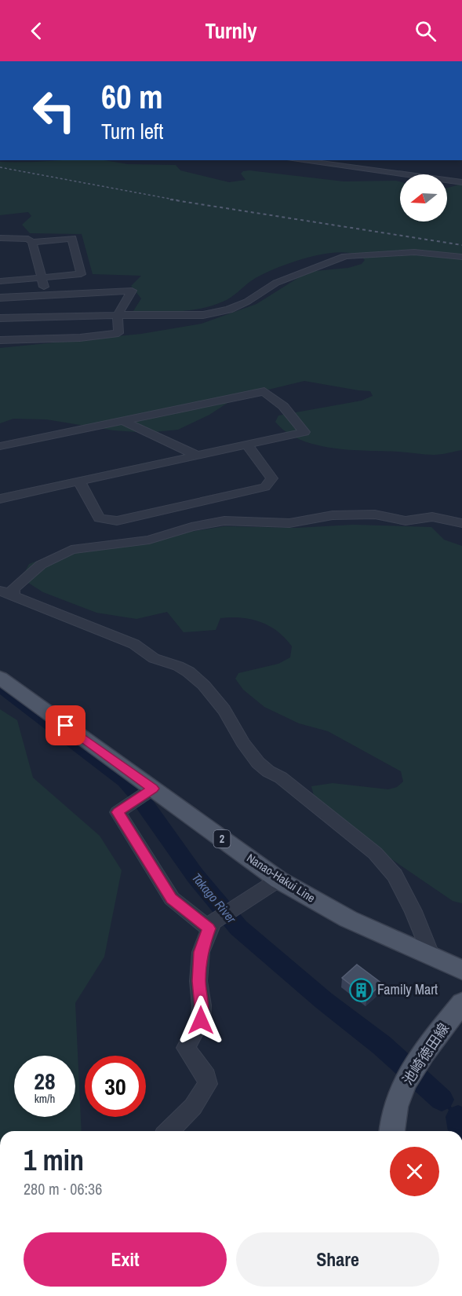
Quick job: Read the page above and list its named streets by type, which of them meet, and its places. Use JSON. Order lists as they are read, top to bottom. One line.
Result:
{"streets":{"main road":["2","Nanao-Hakui Line","池崎徳田線"]},"water":["Takago River"],"places":{"building":["Family Mart"]},"north":"left","page":{"header":"Turnly","turn":["60 m","Turn left"],"speed":"28 km/h","limit":"30","heading":["1 min","280 m · 06:36"],"buttons":["Exit","Share"]}}
